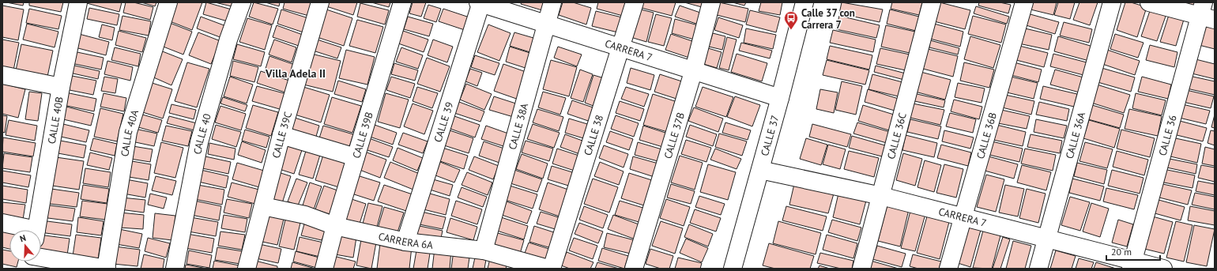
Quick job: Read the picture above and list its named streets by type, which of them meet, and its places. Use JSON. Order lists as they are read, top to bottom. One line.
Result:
{"streets":{"street":["CARRERA 7","CALLE 40B","CALLE 39","CALLE 38A","CALLE 40A","CALLE 40","CALLE 39C","CALLE 39B","CALLE 36B","CALLE 36A","CALLE 38","CALLE 37B","CALLE 37","CALLE 36C","CALLE 36","CARRERA 6A"]},"crossings":[["CARRERA 7","CALLE 39"],["CARRERA 7","CALLE 38A"],["CARRERA 7","CALLE 36B"],["CARRERA 7","CALLE 36A"],["CARRERA 7","CALLE 38"],["CARRERA 7","CALLE 37B"],["CARRERA 7","CALLE 37"],["CARRERA 7","CALLE 36C"],["CARRERA 7","CALLE 36"],["CALLE 39","CARRERA 6A"],["CALLE 38A","CARRERA 6A"],["CALLE 39C","CARRERA 6A"],["CALLE 39B","CARRERA 6A"]],"districts":["Villa Adela II"],"places":{"bus stop":["Calle 37 con Carrera 7"]},"scale_bar":"20 m","north":"top"}
